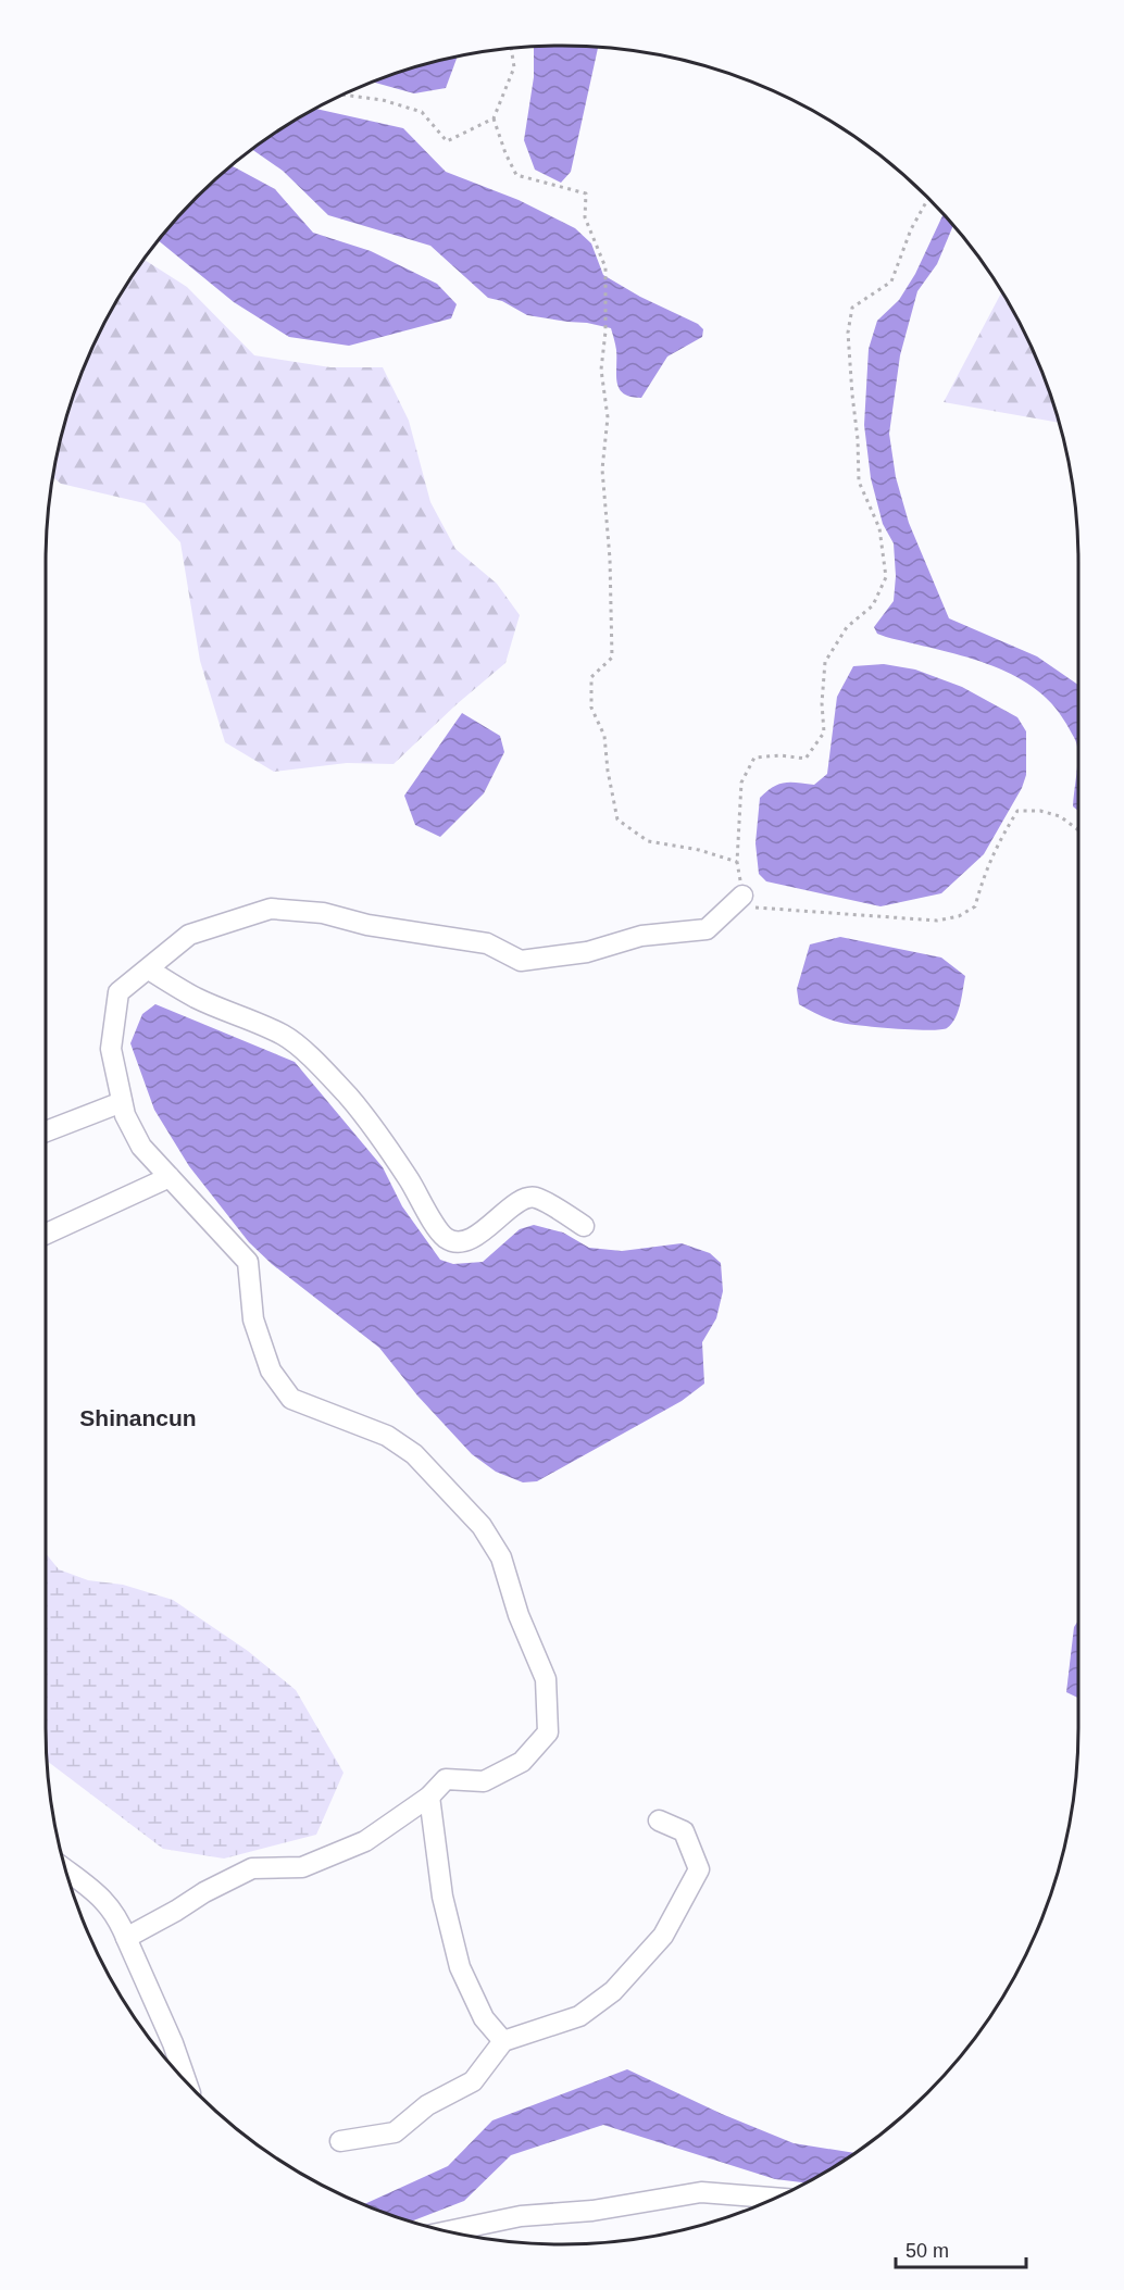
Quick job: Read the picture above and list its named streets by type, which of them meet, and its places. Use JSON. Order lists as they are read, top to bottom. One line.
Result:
{"districts":["Shinancun"],"scale_bar":"50 m"}
